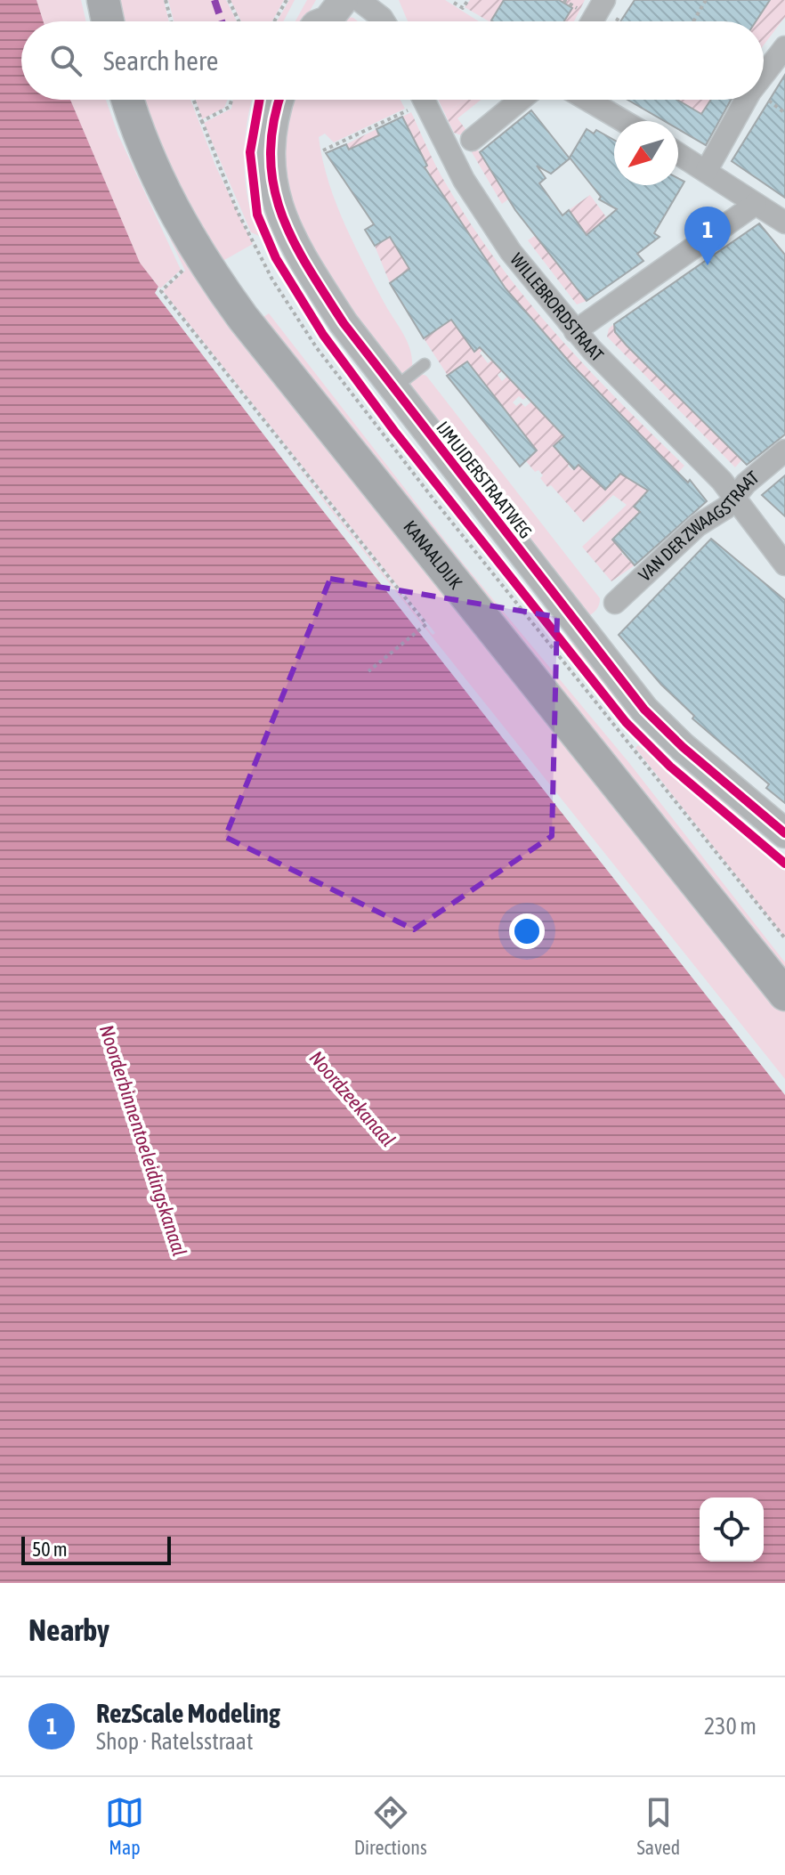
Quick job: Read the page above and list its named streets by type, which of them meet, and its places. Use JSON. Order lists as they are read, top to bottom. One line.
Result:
{"streets":{"main road":["KANAALDIJK"],"street":["WILLEBRORDSTRAAT","IJMUIDERSTRAATWEG","VAN DER ZWAAGSTRAAT"]},"crossings":[["WILLEBRORDSTRAAT","VAN DER ZWAAGSTRAAT"]],"water":["Noordzeekanaal","Noorderbinnentoeleidingskanaal"],"scale_bar":"50 m","north":"bottom left","page":{"search":"Search here","pins":"1","scale":"50 m","heading":"Nearby","list":[{"mark":"1","name":"RezScale Modeling","note":"Shop · Ratelsstraat","value":"230 m"}],"nav":["Map","Directions","Saved"]}}
